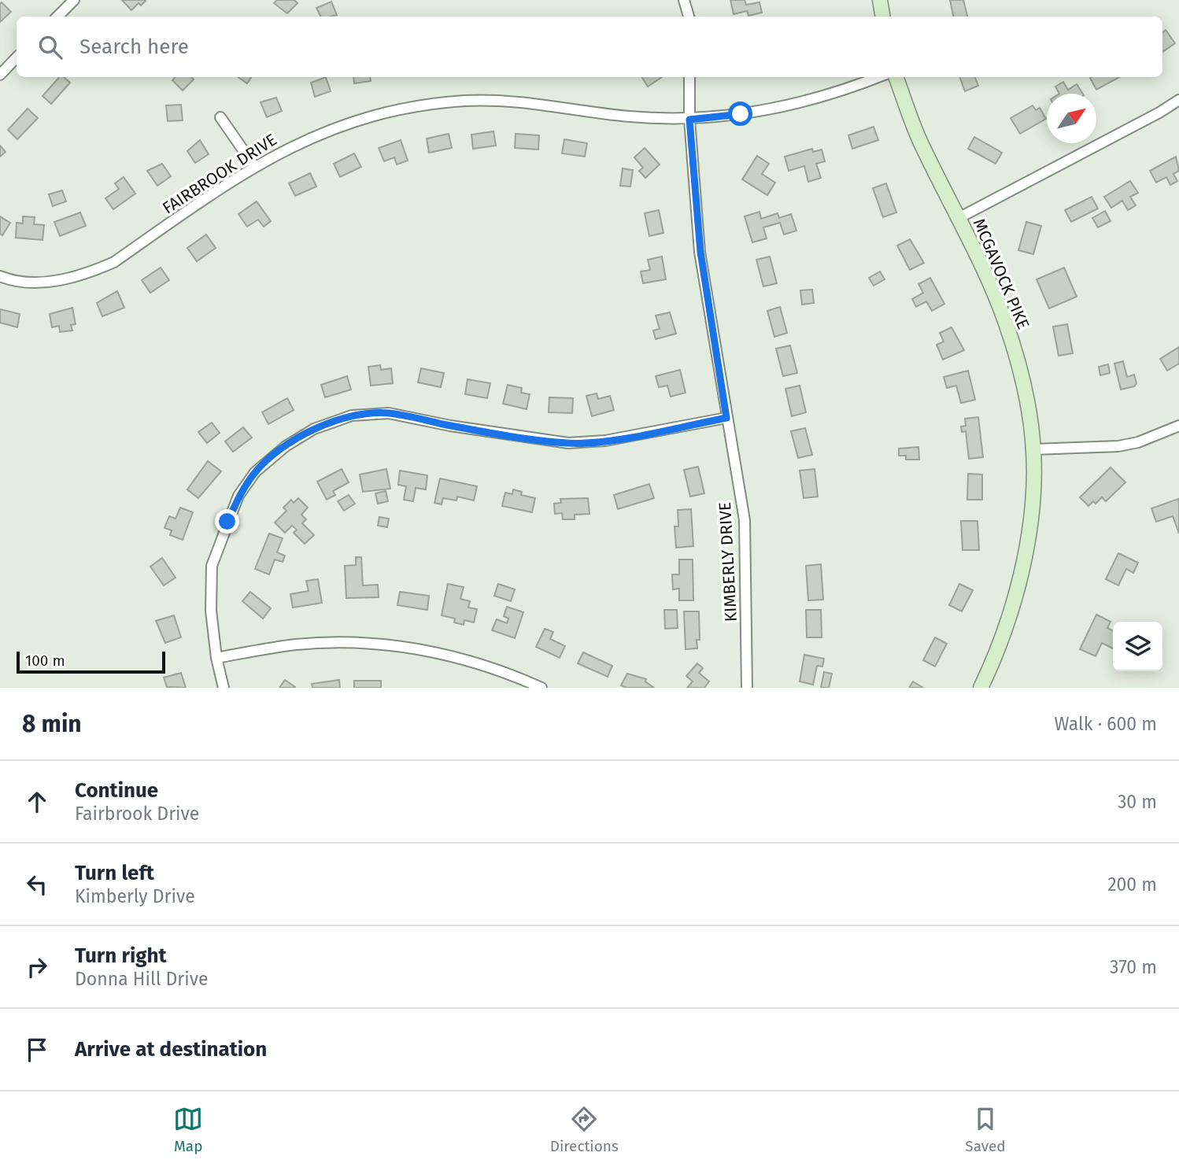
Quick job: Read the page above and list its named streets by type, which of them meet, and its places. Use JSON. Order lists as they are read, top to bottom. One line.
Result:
{"streets":{"main road":["MCGAVOCK PIKE"],"street":["FAIRBROOK DRIVE","KIMBERLY DRIVE"]},"crossings":[["FAIRBROOK DRIVE","KIMBERLY DRIVE"]],"scale_bar":"100 m","north":"top right","page":{"search":"Search here","scale":"100 m","heading":["8 min","Walk · 600 m"],"list":[["Continue","Fairbrook Drive","30 m"],["Turn left","Kimberly Drive","200 m"],["Turn right","Donna Hill Drive","370 m"],"Arrive at destination"],"nav":["Map","Directions","Saved"]}}
